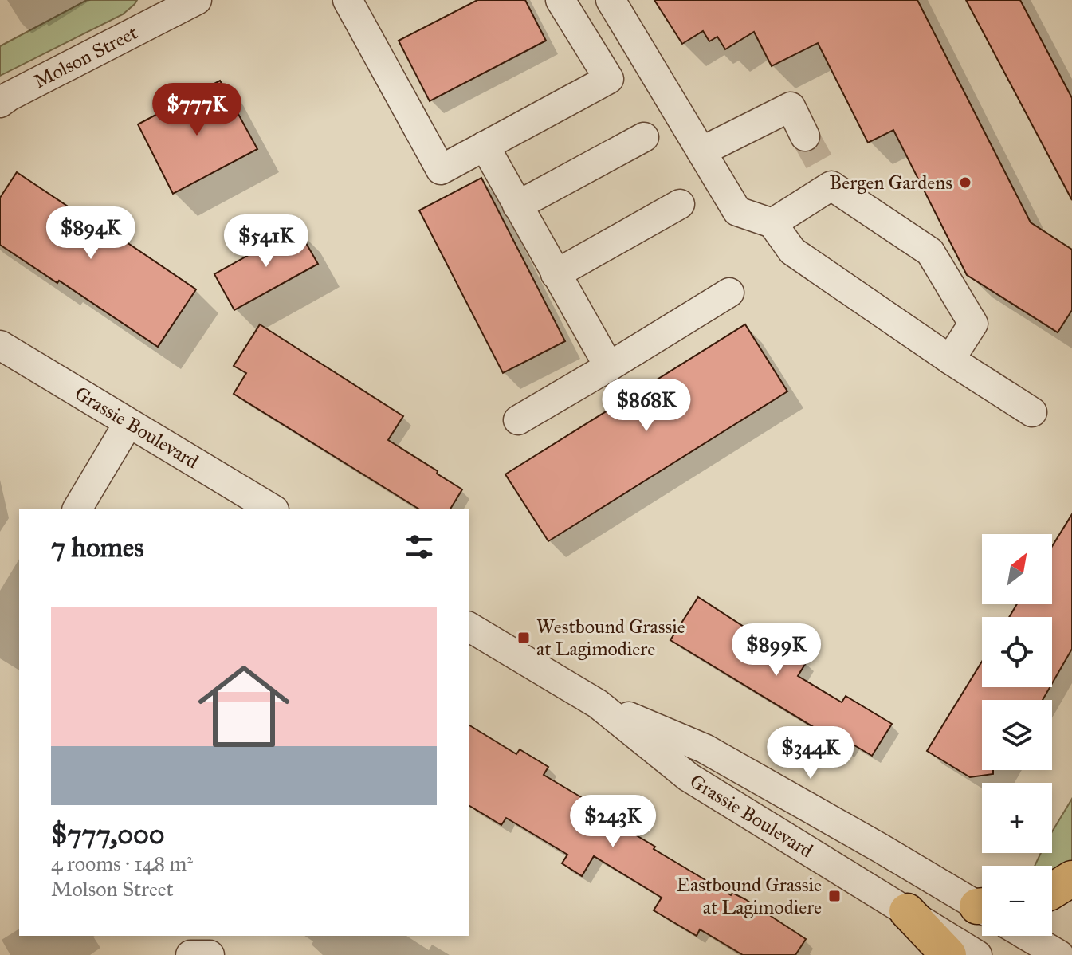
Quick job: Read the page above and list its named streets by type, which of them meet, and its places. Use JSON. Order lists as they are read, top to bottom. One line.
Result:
{"streets":{"street":["Molson Street","Grassie Boulevard"]},"places":{"other":["Bergen Gardens"],"transit":["Westbound Grassie at Lagimodiere","Eastbound Grassie at Lagimodiere"]},"north":"top right","page":{"price":["$777K","$894K","$541K","$868K","$899K","$344K","$243K"],"heading":"7 homes","map_buttons":["+","−"],"list":[{"name":"$777,000","note":"4 rooms · 148 m² · Molson Street"}]}}
